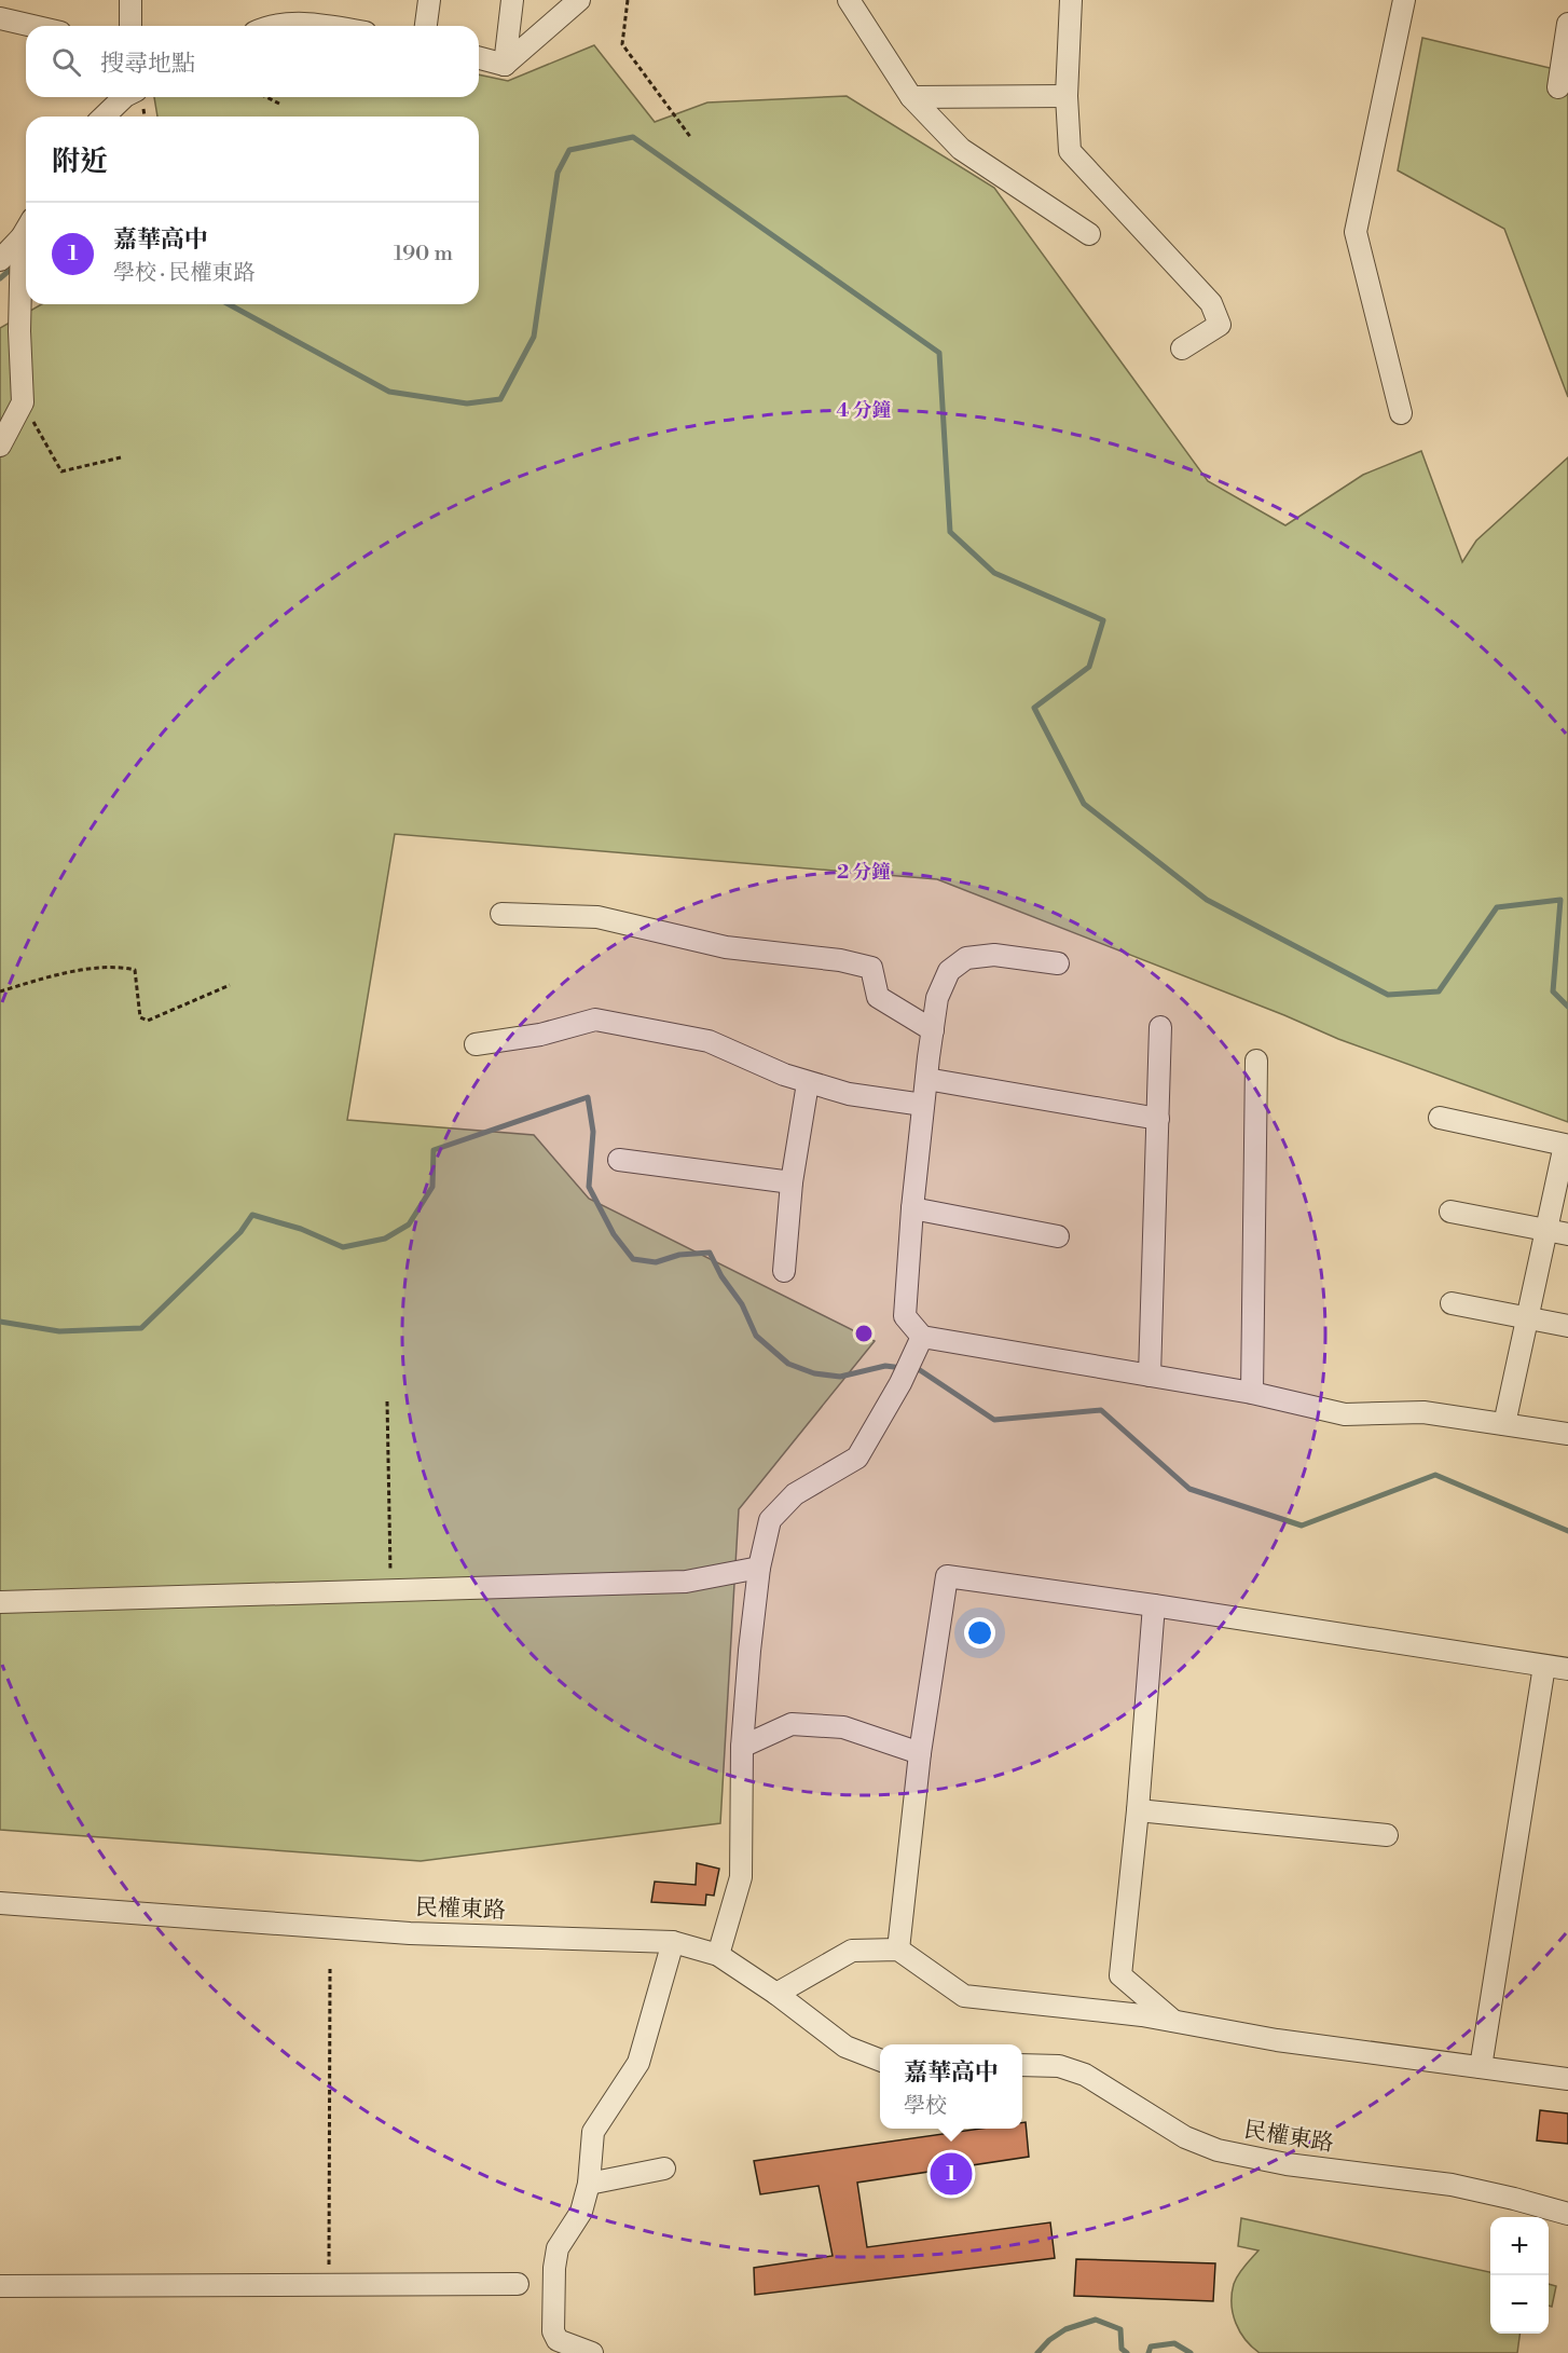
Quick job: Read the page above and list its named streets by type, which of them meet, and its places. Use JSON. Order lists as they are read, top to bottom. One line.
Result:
{"streets":{"street":["民權東路"]},"page":{"search":"搜尋地點","heading":"附近","list":[{"mark":"1","name":"嘉華高中","note":"學校 · 民權東路","value":"190 m"}],"popup":["嘉華高中","學校"],"pins":"1","map_buttons":["+","−"]},"rings":["4 分鐘","2 分鐘"]}
